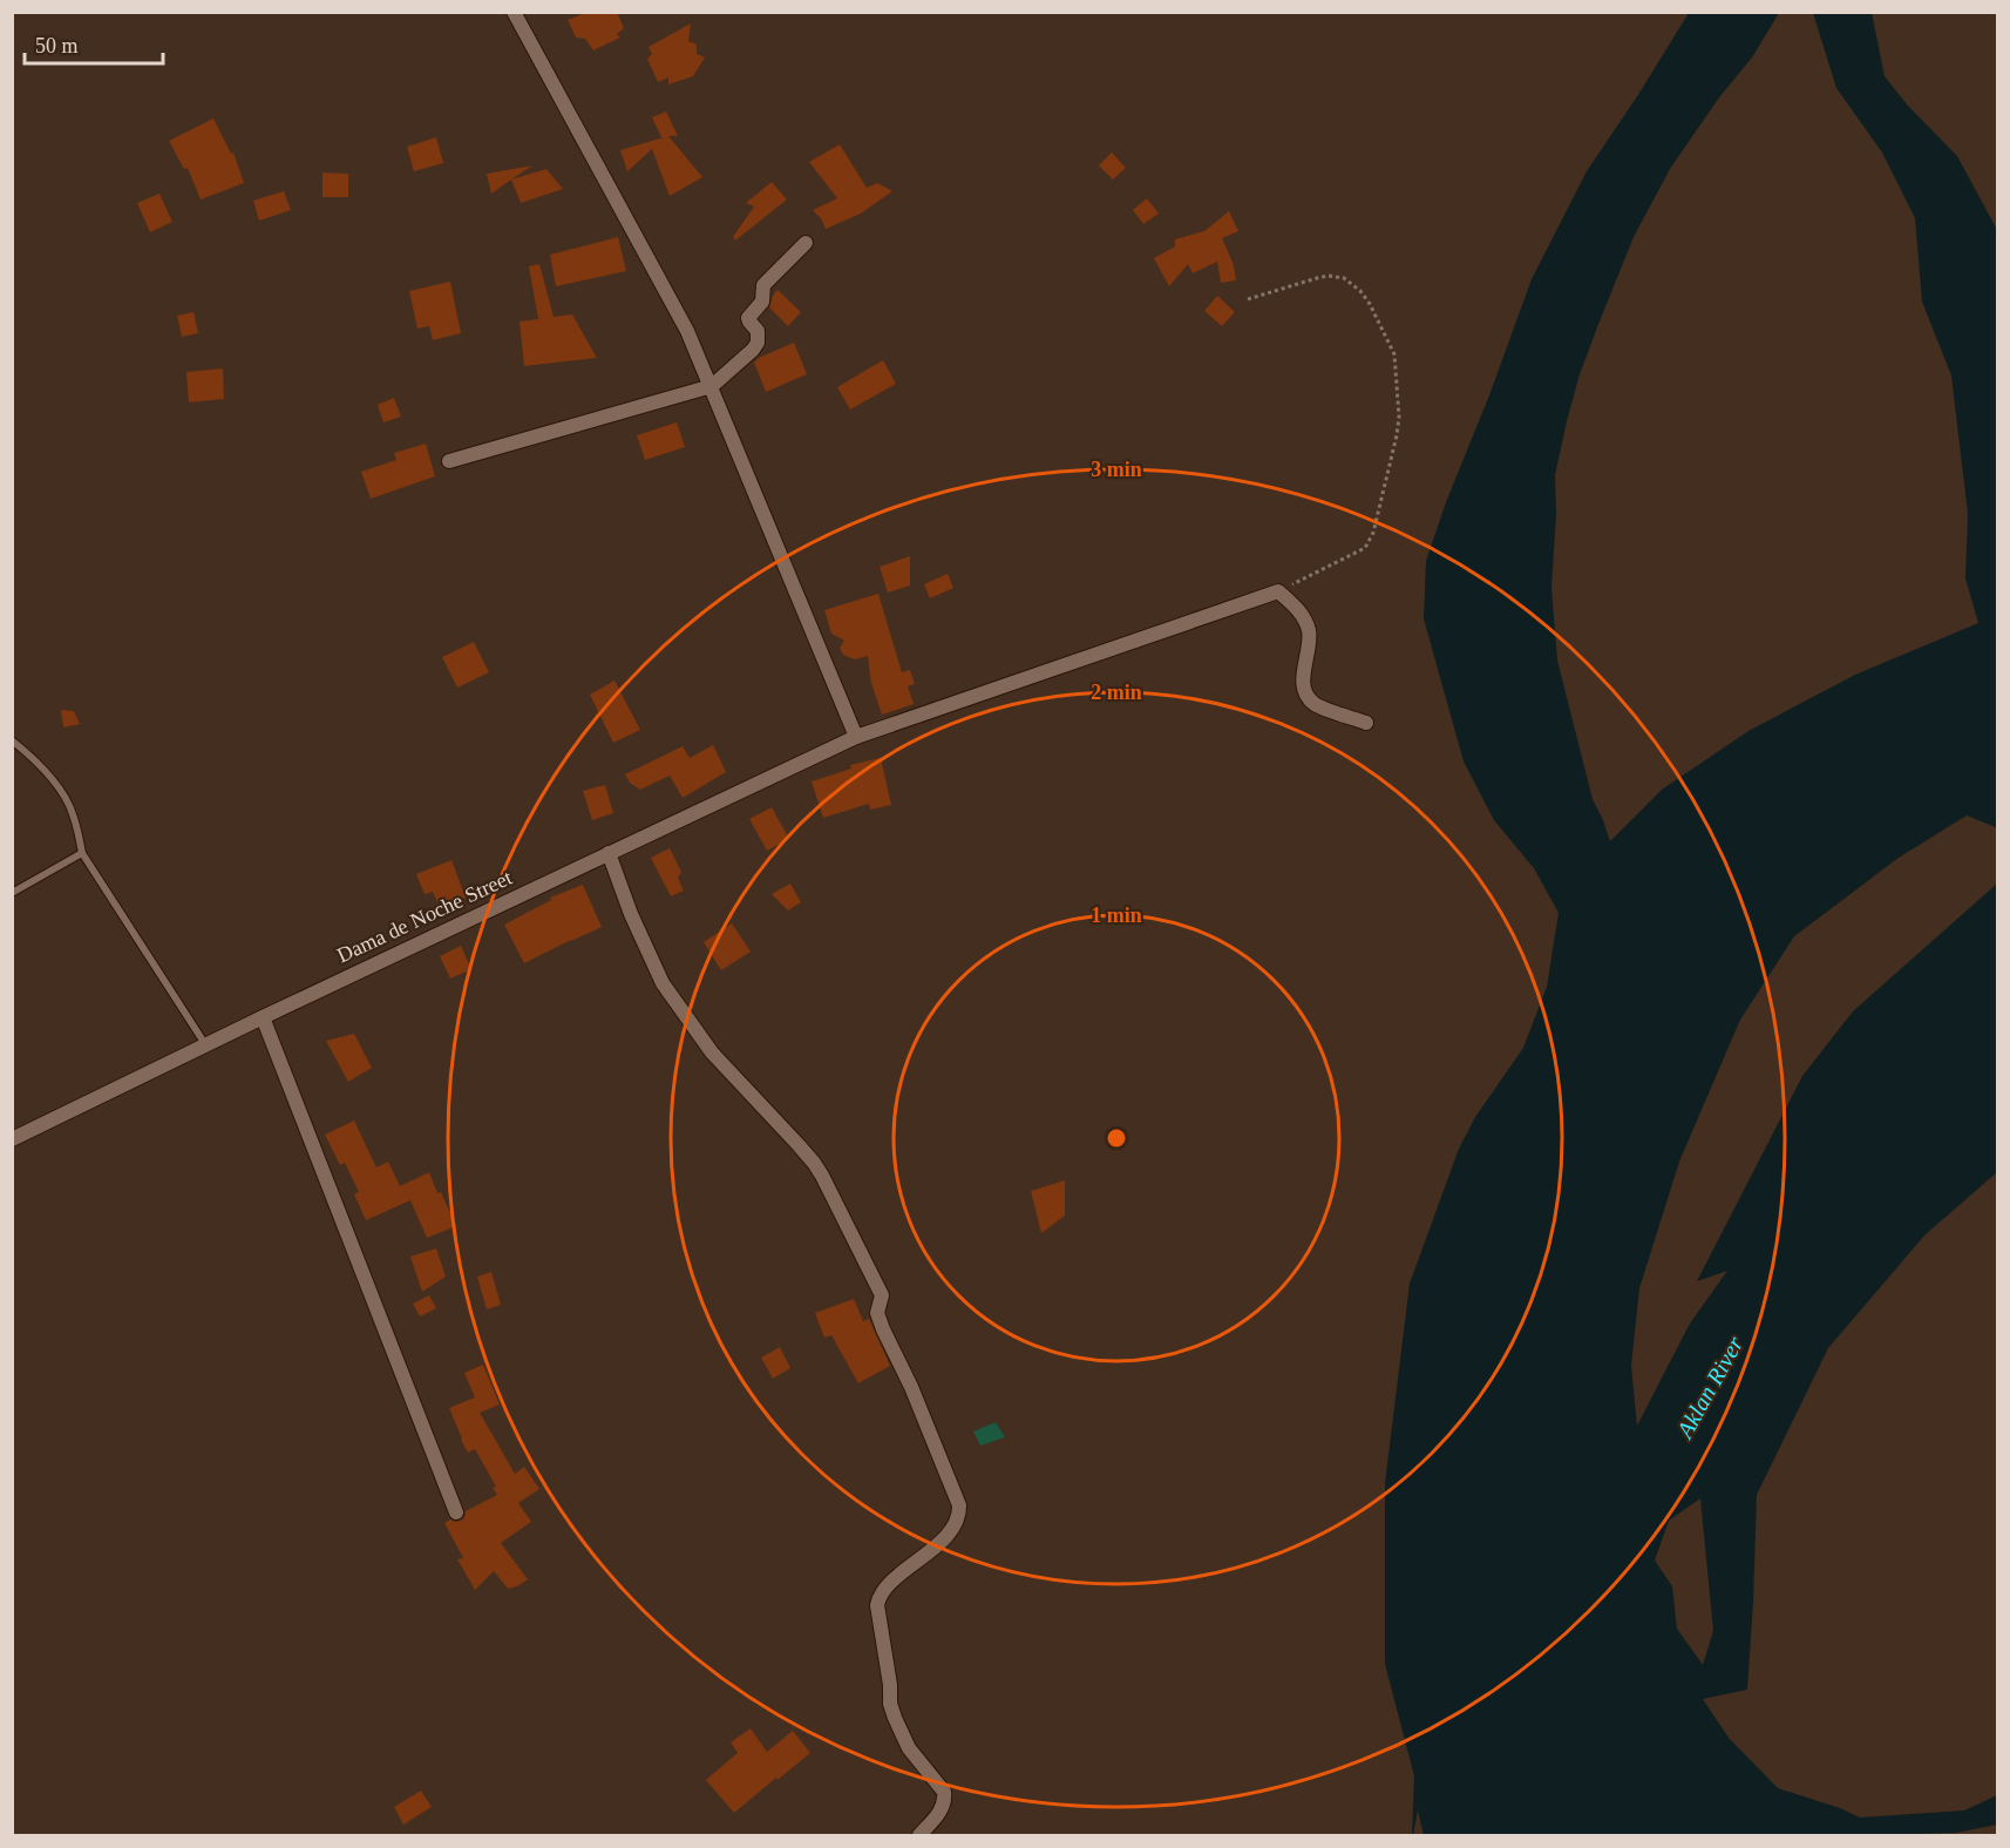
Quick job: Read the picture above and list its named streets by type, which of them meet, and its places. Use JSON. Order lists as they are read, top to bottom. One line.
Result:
{"streets":{"street":["Dama de Noche Street"]},"water":["Aklan River"],"scale_bar":"50 m","rings":["3 min","2 min","1 min"]}
